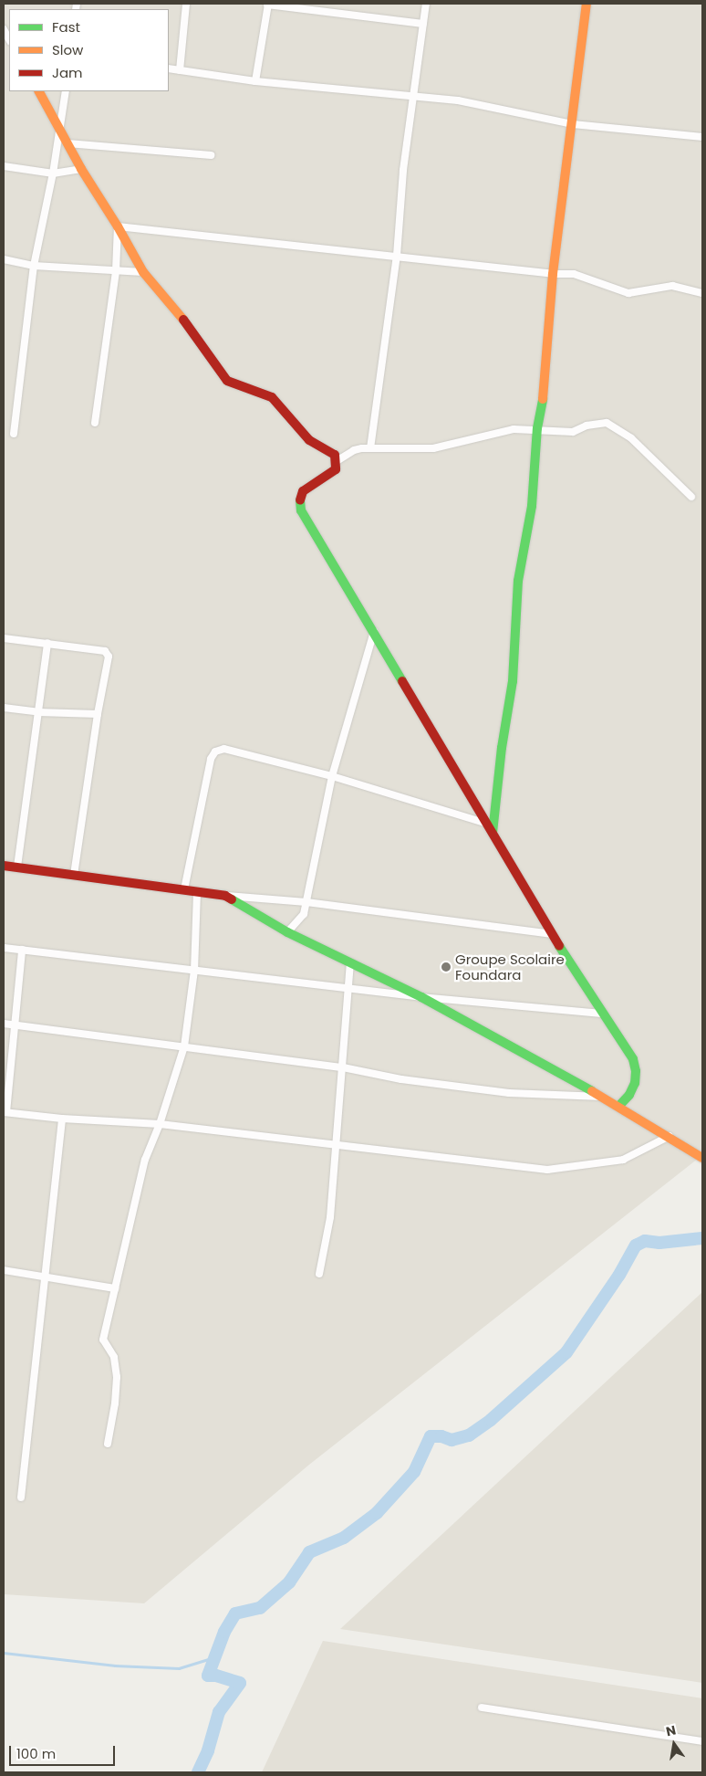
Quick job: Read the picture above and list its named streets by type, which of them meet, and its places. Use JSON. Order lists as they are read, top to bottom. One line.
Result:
{"places":["Groupe Scolaire Foundara"],"legend":["Fast","Slow","Jam"],"scale_bar":"100 m","north":"top"}
